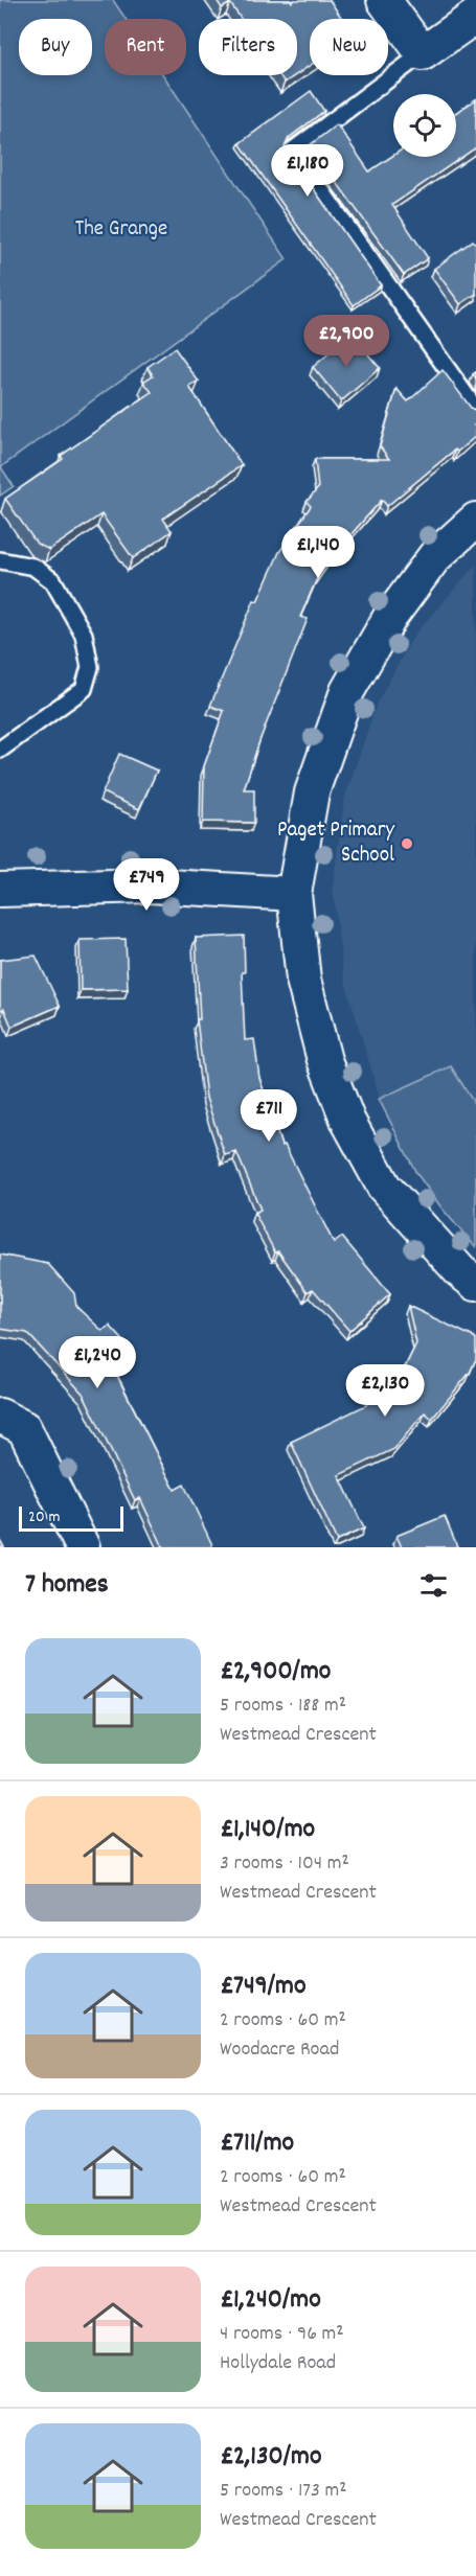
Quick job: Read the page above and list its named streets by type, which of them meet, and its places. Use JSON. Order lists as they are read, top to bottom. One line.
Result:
{"parks":["The Grange"],"places":["Paget Primary School"],"scale_bar":"20 m","page":{"chip":["Buy","Rent","Filters","New"],"price":["£1,180","£2,900","£1,140","£749","£711","£1,240","£2,130"],"scale":"20 m","heading":"7 homes","list":[{"name":"£2,900/mo","note":"5 rooms · 188 m² · Westmead Crescent"},{"name":"£1,140/mo","note":"3 rooms · 104 m² · Westmead Crescent"},{"name":"£749/mo","note":"2 rooms · 60 m² · Woodacre Road"},{"name":"£711/mo","note":"2 rooms · 60 m² · Westmead Crescent"},{"name":"£1,240/mo","note":"4 rooms · 96 m² · Hollydale Road"},{"name":"£2,130/mo","note":"5 rooms · 173 m² · Westmead Crescent"}]}}
